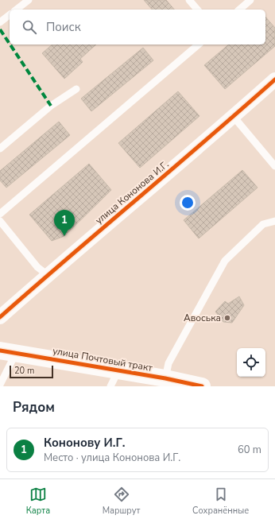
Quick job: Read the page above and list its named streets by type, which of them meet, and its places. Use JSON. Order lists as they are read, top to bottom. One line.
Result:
{"streets":{"street":["улица Кононова И.Г.","улица Почтовый тракт"]},"places":["Авоська"],"scale_bar":"20 m","page":{"search":"Поиск","pins":"1","scale":"20 m","heading":"Рядом","list":[{"mark":"1","name":"Кононову И.Г.","note":"Место · улица Кононова И.Г.","value":"60 m"}],"nav":["Карта","Маршрут","Сохранённые"]}}
